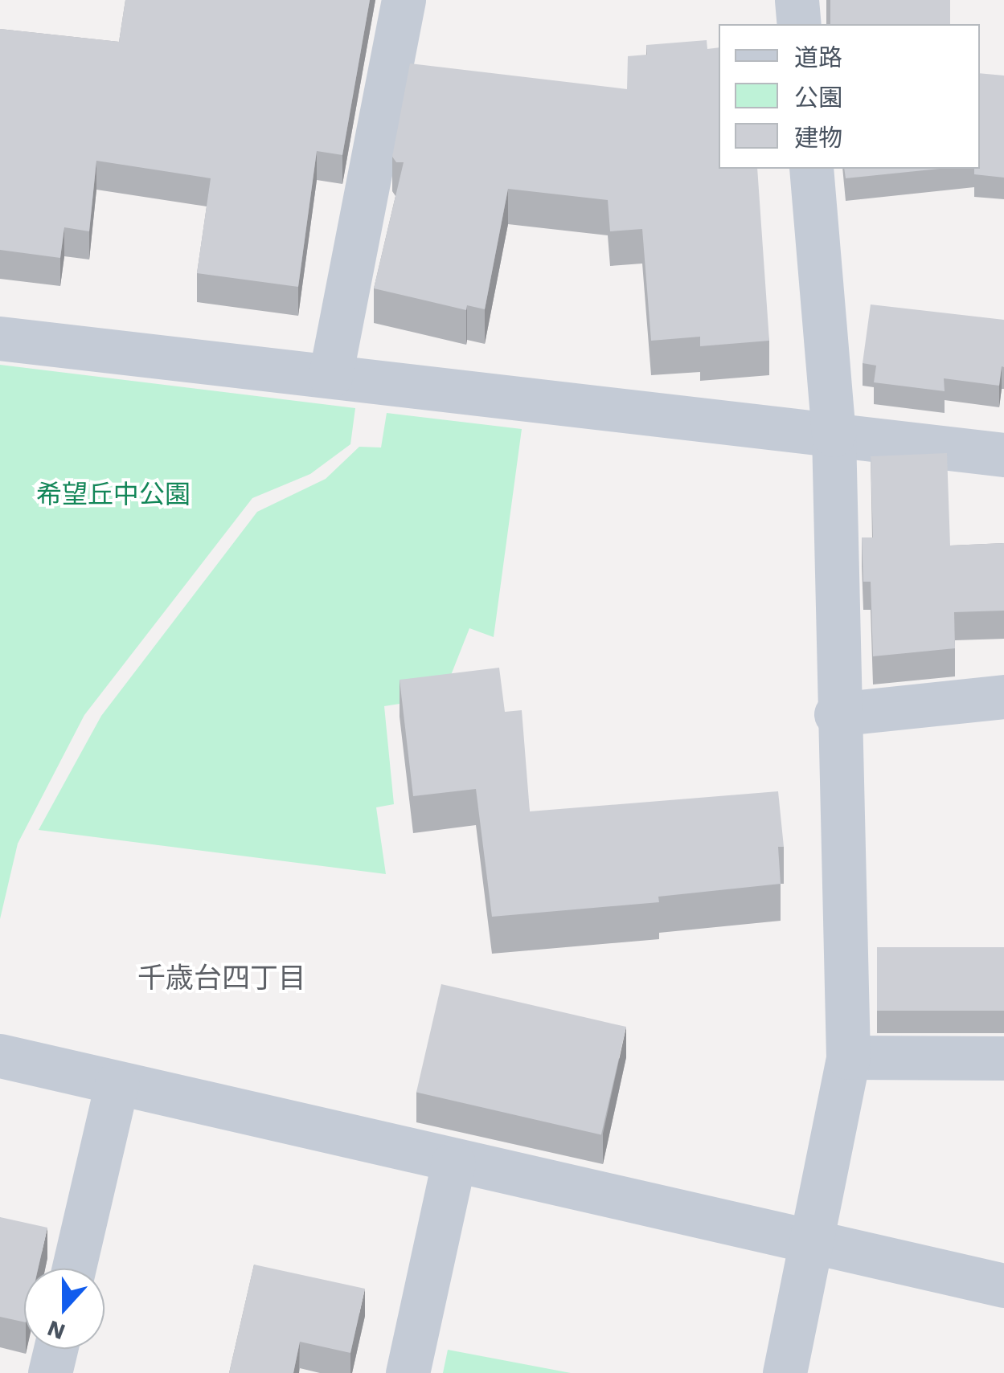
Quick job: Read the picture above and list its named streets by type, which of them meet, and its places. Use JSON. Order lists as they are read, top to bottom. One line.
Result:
{"districts":["千歳台四丁目"],"parks":["希望丘中公園"],"legend":["道路","公園","建物"],"north":"bottom"}
